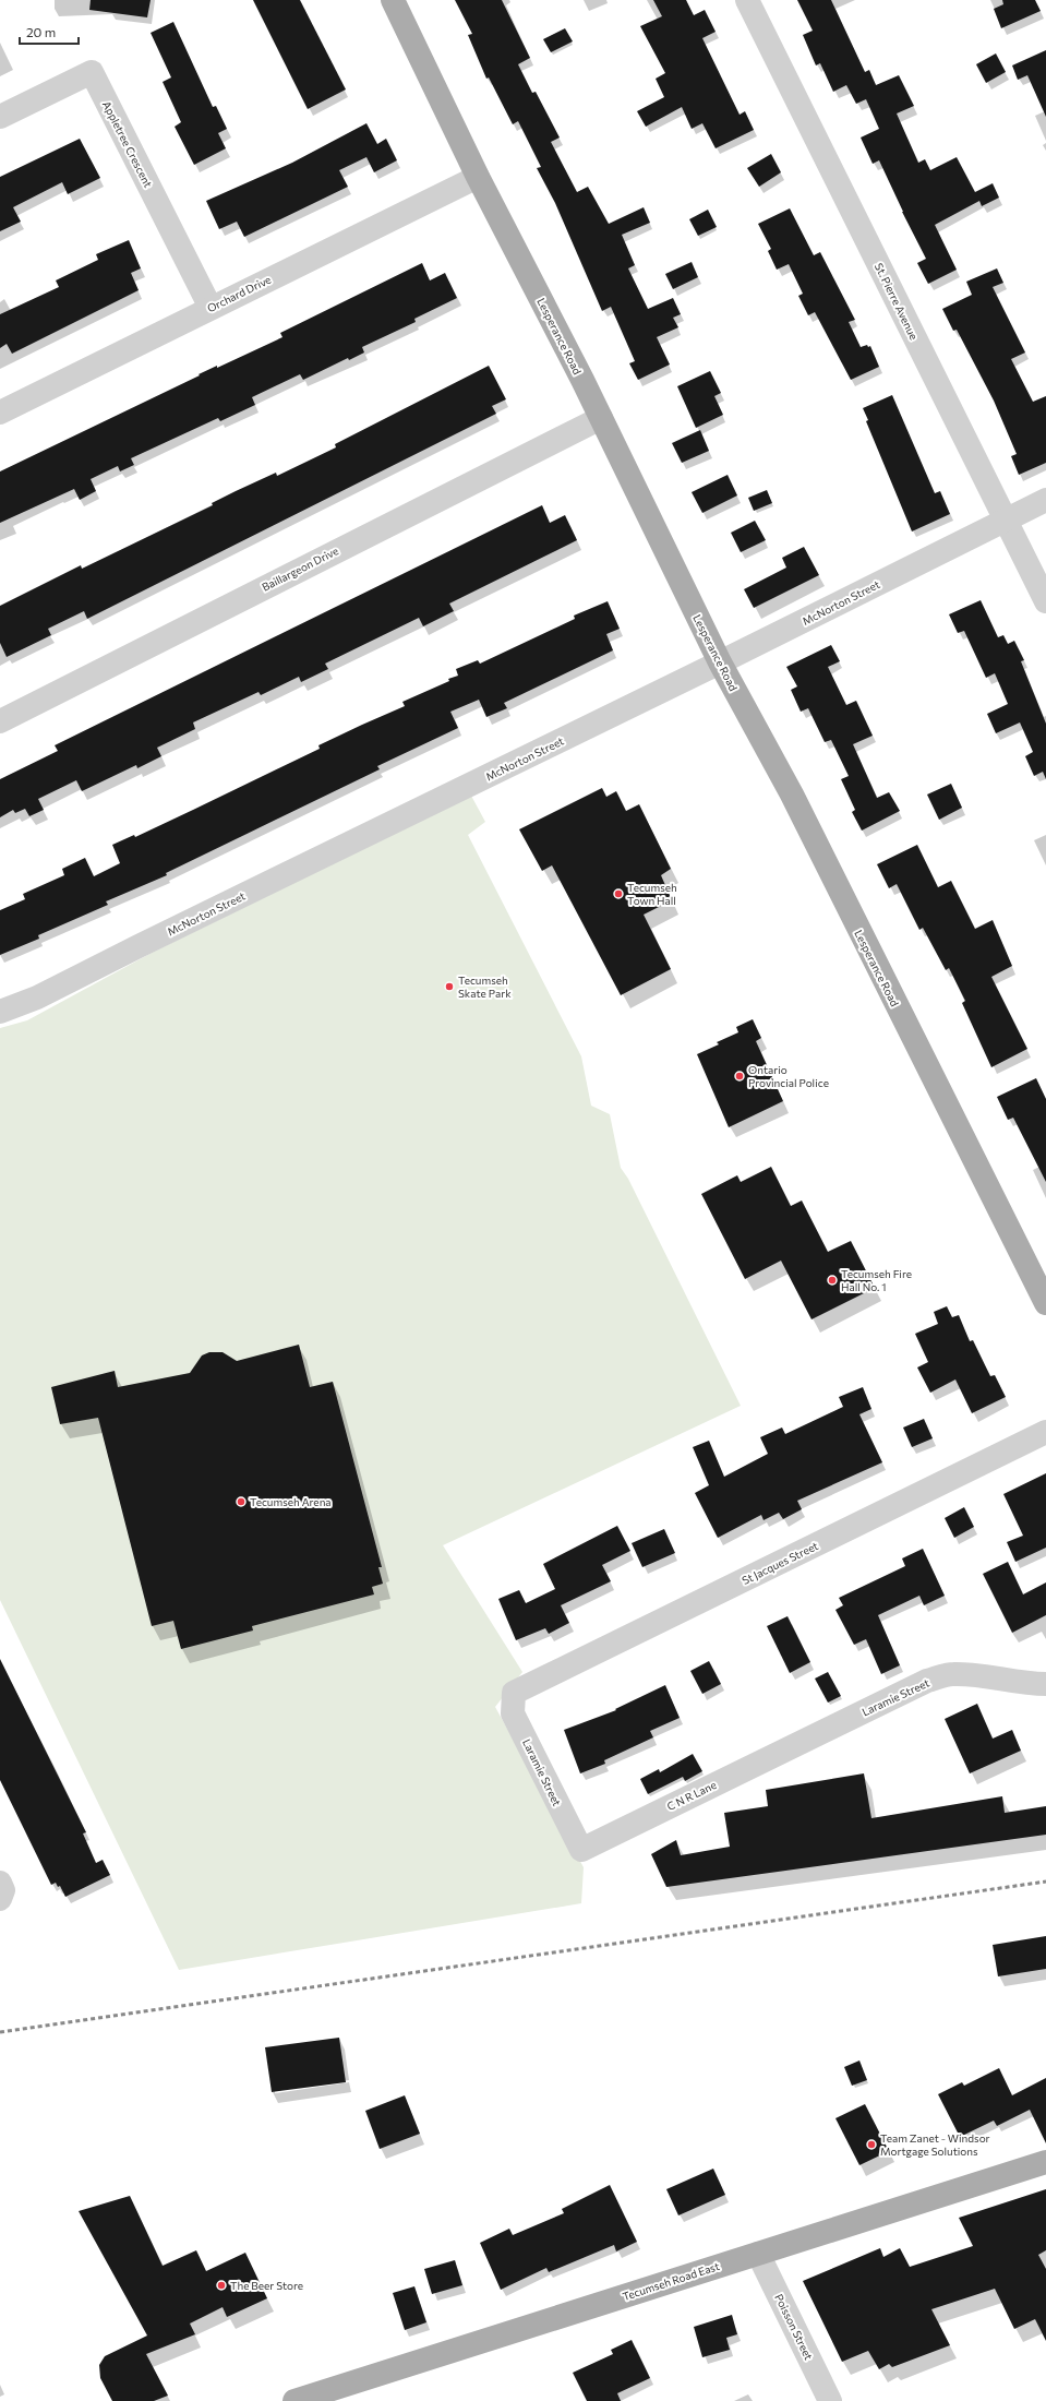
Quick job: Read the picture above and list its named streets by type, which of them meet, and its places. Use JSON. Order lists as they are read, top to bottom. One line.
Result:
{"streets":{"main road":["Lesperance Road","Tecumseh Road East"],"street":["Appletree Crescent","Orchard Drive","St. Pierre Avenue","Baillargeon Drive","McNorton Street","St Jacques Street","Laramie Street","C N R Lane","Poisson Street"]},"crossings":[["Appletree Crescent","Orchard Drive"],["Orchard Drive","Lesperance Road"],["St. Pierre Avenue","McNorton Street"],["Lesperance Road","Baillargeon Drive"],["Lesperance Road","McNorton Street"],["St Jacques Street","Laramie Street"],["Laramie Street","C N R Lane"],["Tecumseh Road East","Poisson Street"]],"places":["Tecumseh Town Hall","Tecumseh Skate Park","Ontario Provincial Police","Tecumseh Fire Hall No. 1","Tecumseh Arena","Team Zanet - Windsor Mortgage Solutions","The Beer Store"],"scale_bar":"20 m"}
